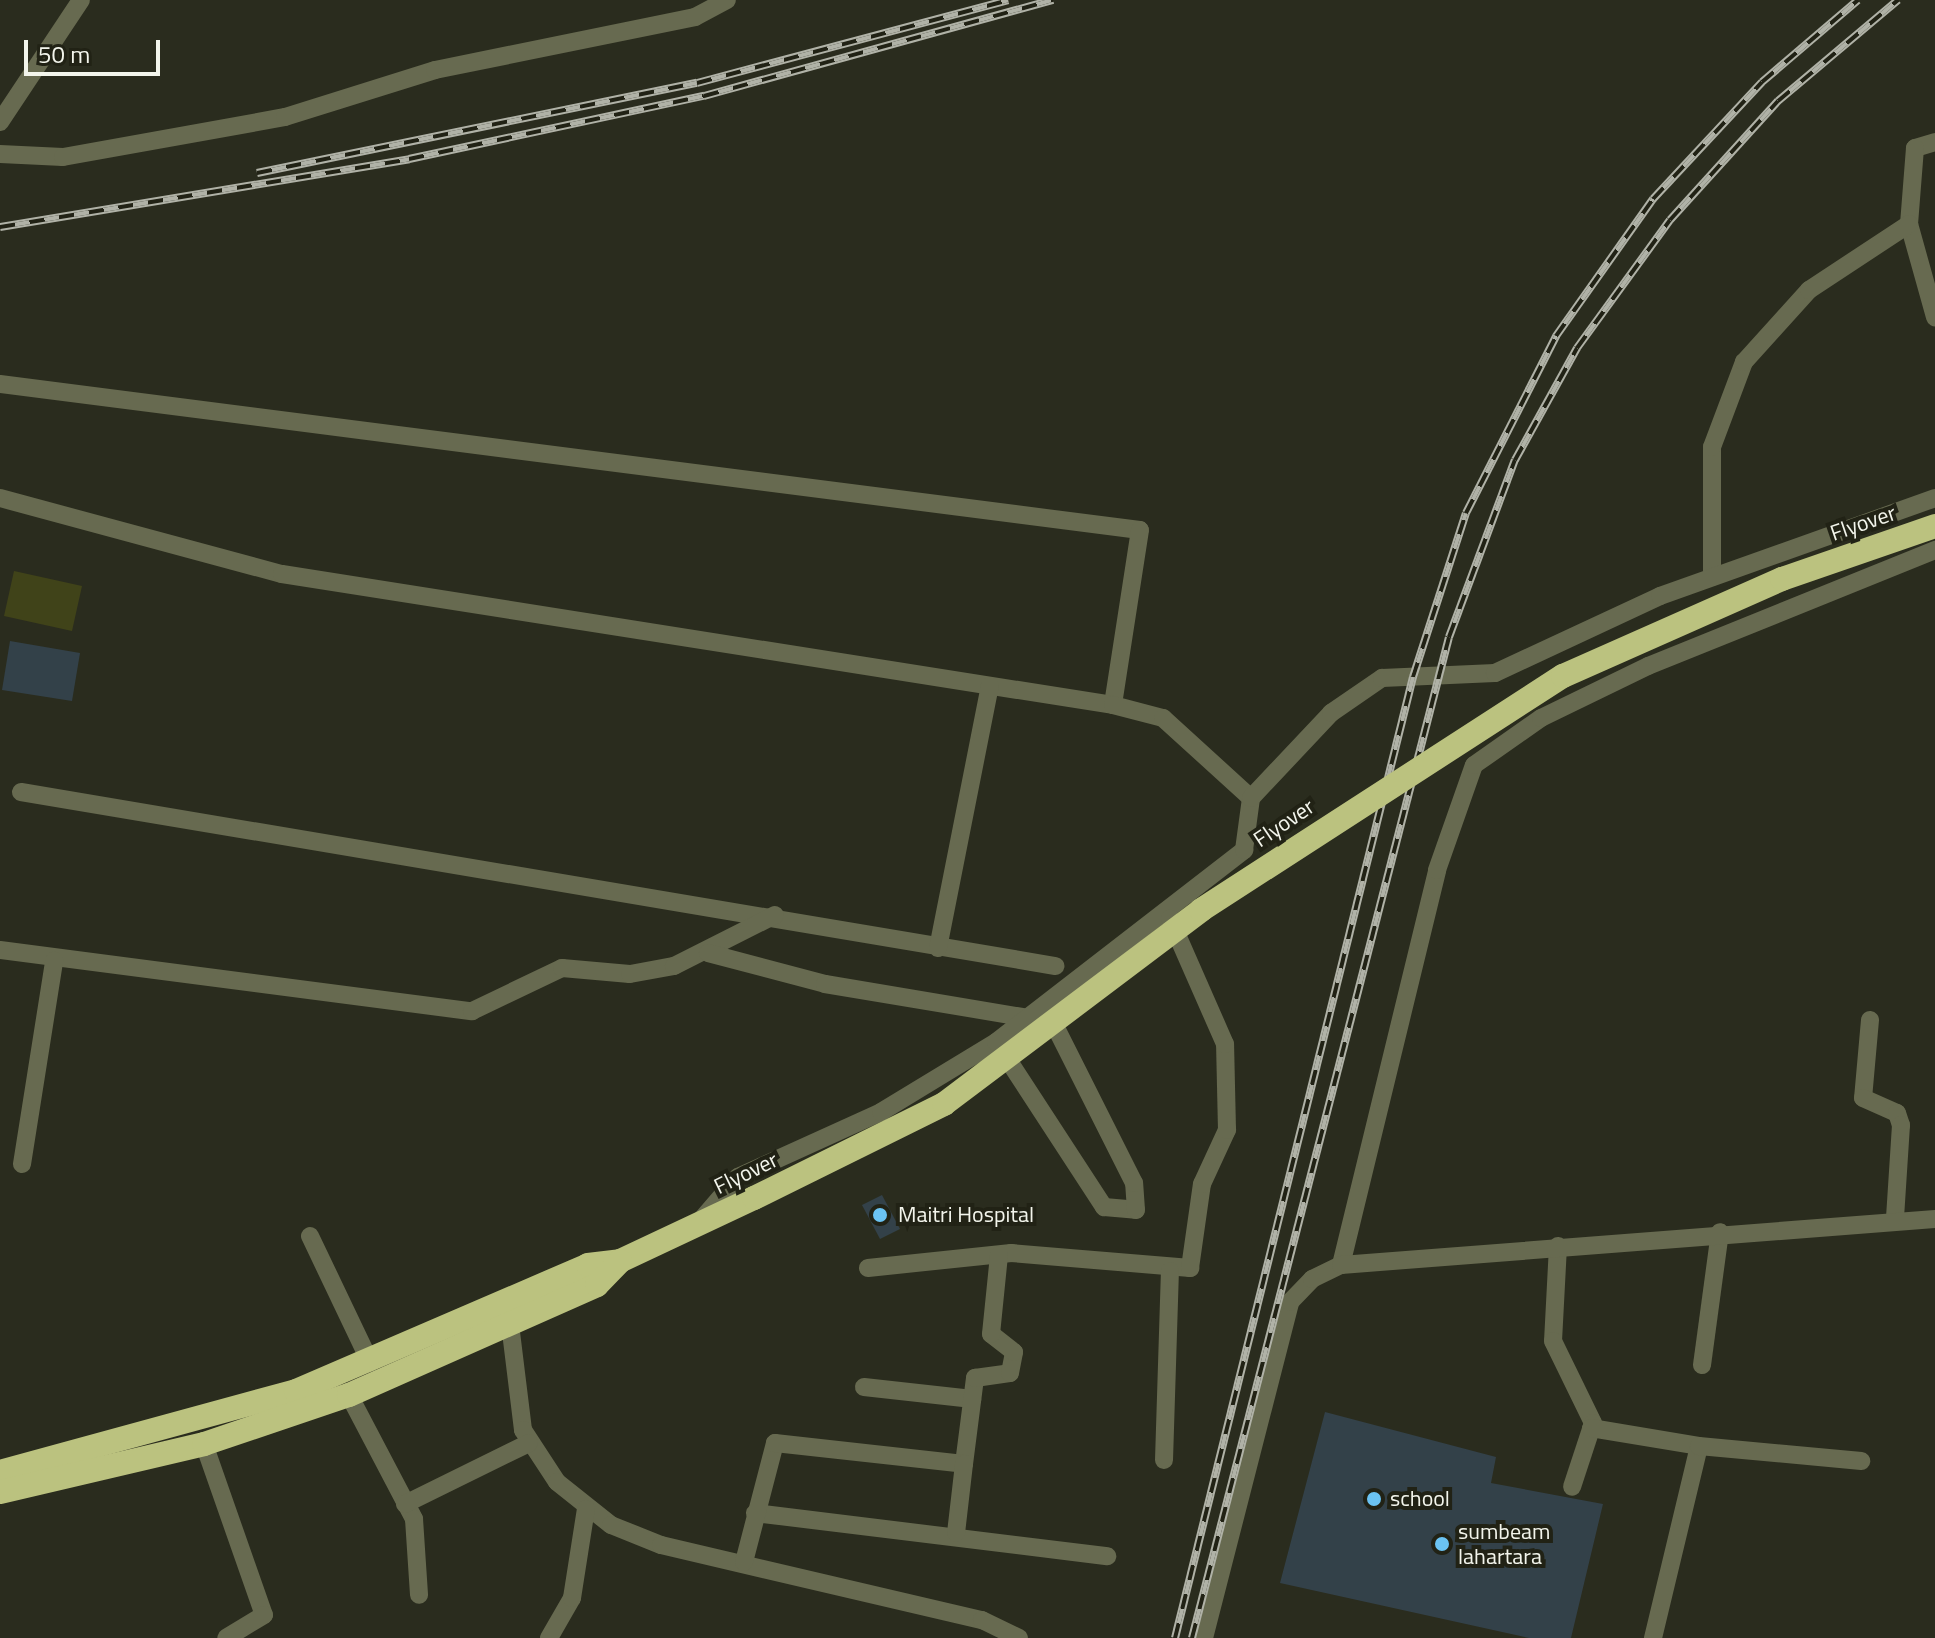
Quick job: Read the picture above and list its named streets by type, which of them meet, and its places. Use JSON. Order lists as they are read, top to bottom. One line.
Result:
{"streets":{"highway":["Flyover"]},"places":["Maitri Hospital","school","sumbeam lahartara"],"scale_bar":"50 m"}
